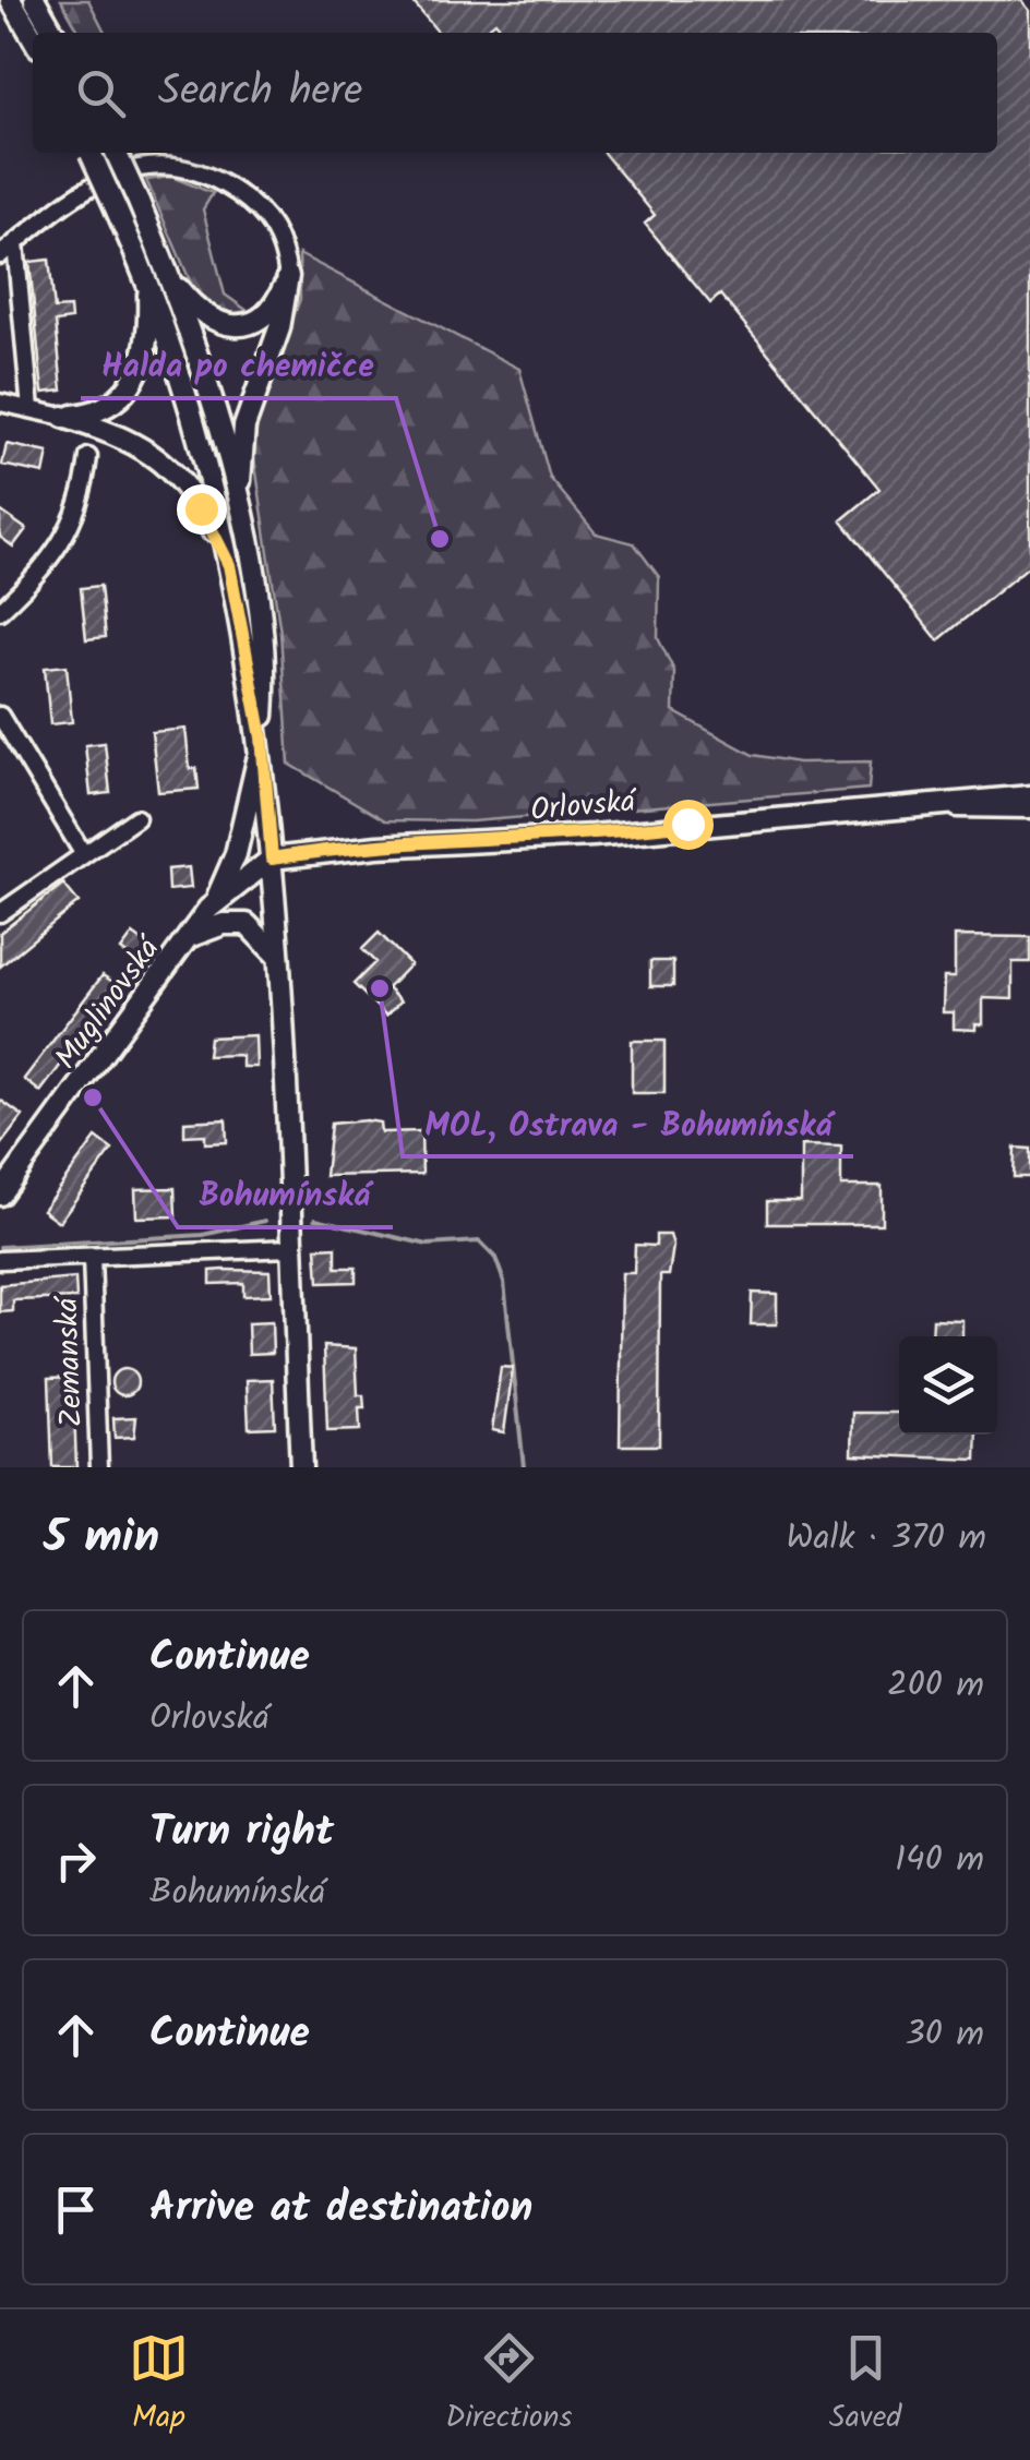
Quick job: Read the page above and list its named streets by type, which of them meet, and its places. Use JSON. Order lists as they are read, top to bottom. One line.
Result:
{"streets":{"main road":["Orlovská","Muglinovská"],"street":["Zemanská"]},"crossings":[["Orlovská","Muglinovská"]],"places":["Halda po chemičce","MOL, Ostrava - Bohumínská","Bohumínská"],"page":{"search":"Search here","heading":["5 min","Walk · 370 m"],"list":[["Continue","Orlovská","200 m"],["Turn right","Bohumínská","140 m"],["Continue","30 m"],"Arrive at destination"],"nav":["Map","Directions","Saved"]}}
